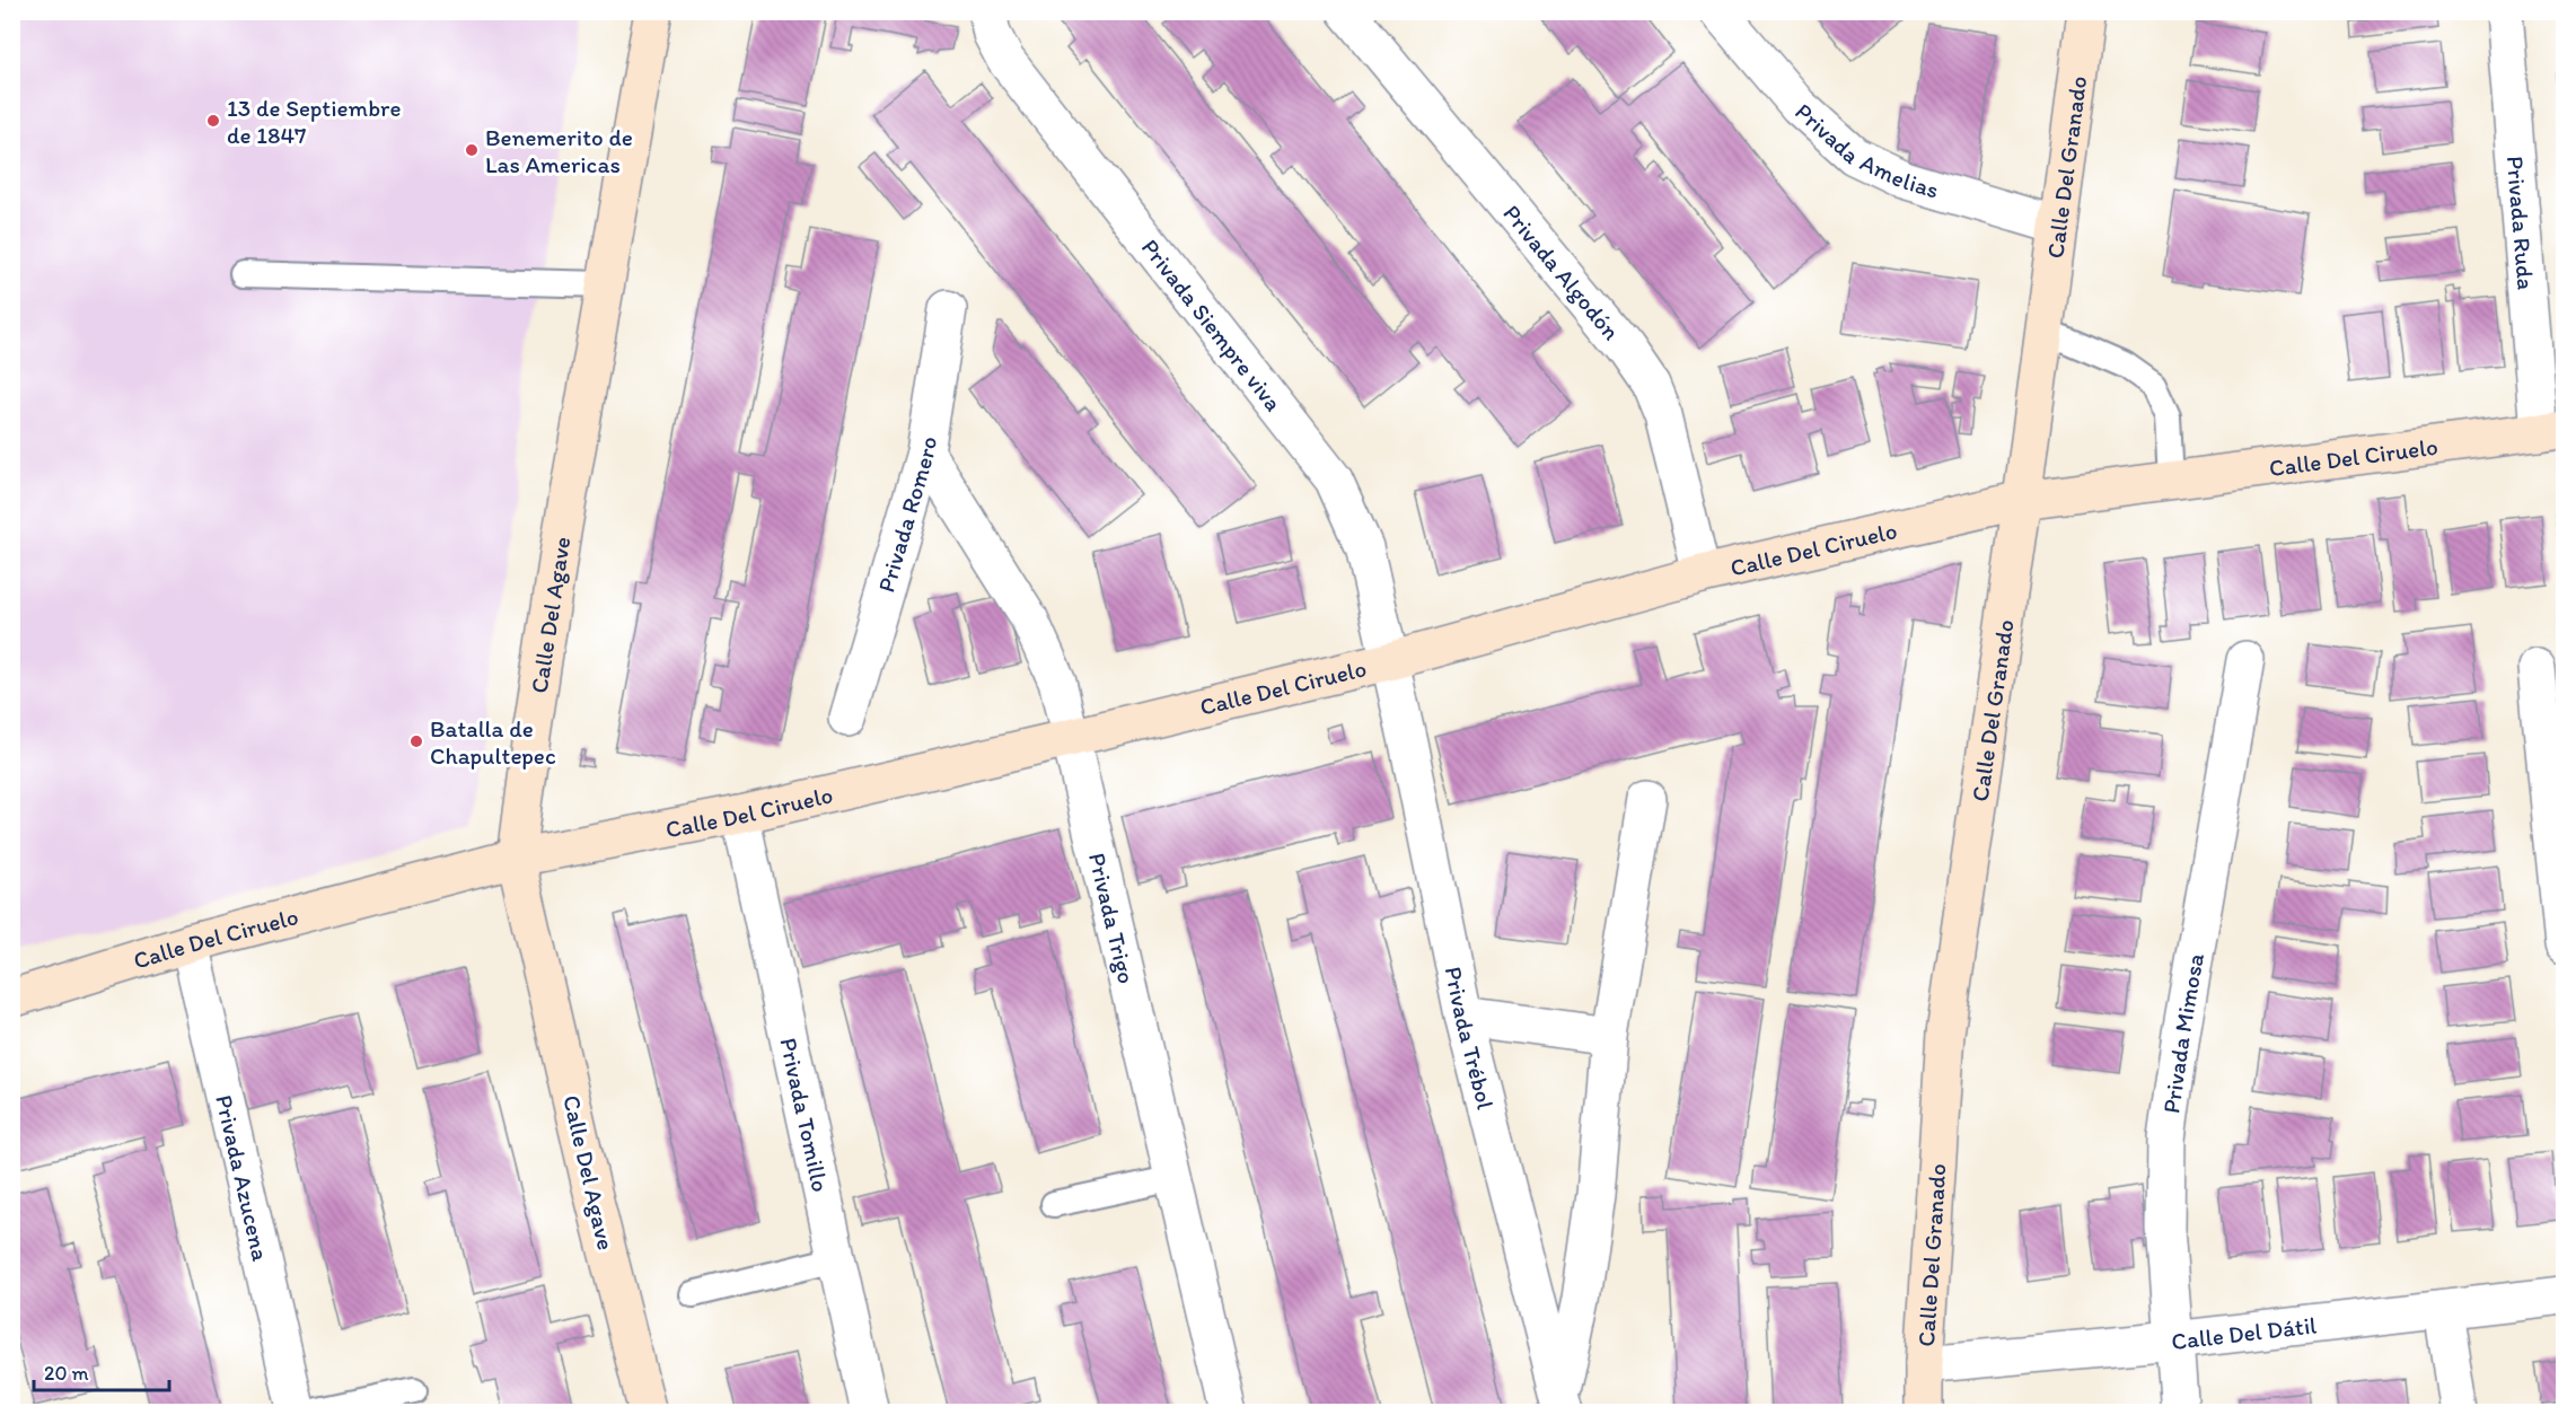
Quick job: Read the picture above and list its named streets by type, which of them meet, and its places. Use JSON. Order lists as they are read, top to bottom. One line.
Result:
{"streets":{"street":["Privada Amelias","Calle Del Granado","Privada Ruda","Privada Algodón","Privada Siempre viva","Calle Del Ciruelo","Privada Romero","Calle Del Agave","Privada Trigo","Privada Mimosa","Privada Trébol","Privada Tomillo","Privada Azucena","Calle Del Dátil"]},"crossings":[["Privada Amelias","Calle Del Granado"],["Calle Del Granado","Calle Del Ciruelo"],["Calle Del Granado","Calle Del Dátil"],["Privada Ruda","Calle Del Ciruelo"],["Privada Algodón","Calle Del Ciruelo"],["Privada Siempre viva","Calle Del Ciruelo"],["Privada Siempre viva","Privada Trébol"],["Calle Del Ciruelo","Calle Del Agave"],["Calle Del Ciruelo","Privada Trigo"],["Calle Del Ciruelo","Privada Trébol"],["Calle Del Ciruelo","Privada Tomillo"],["Calle Del Ciruelo","Privada Azucena"],["Privada Romero","Privada Trigo"],["Privada Mimosa","Calle Del Dátil"]],"places":["13 de Septiembre de 1847","Benemerito de Las Americas","Batalla de Chapultepec"],"scale_bar":"20 m"}
